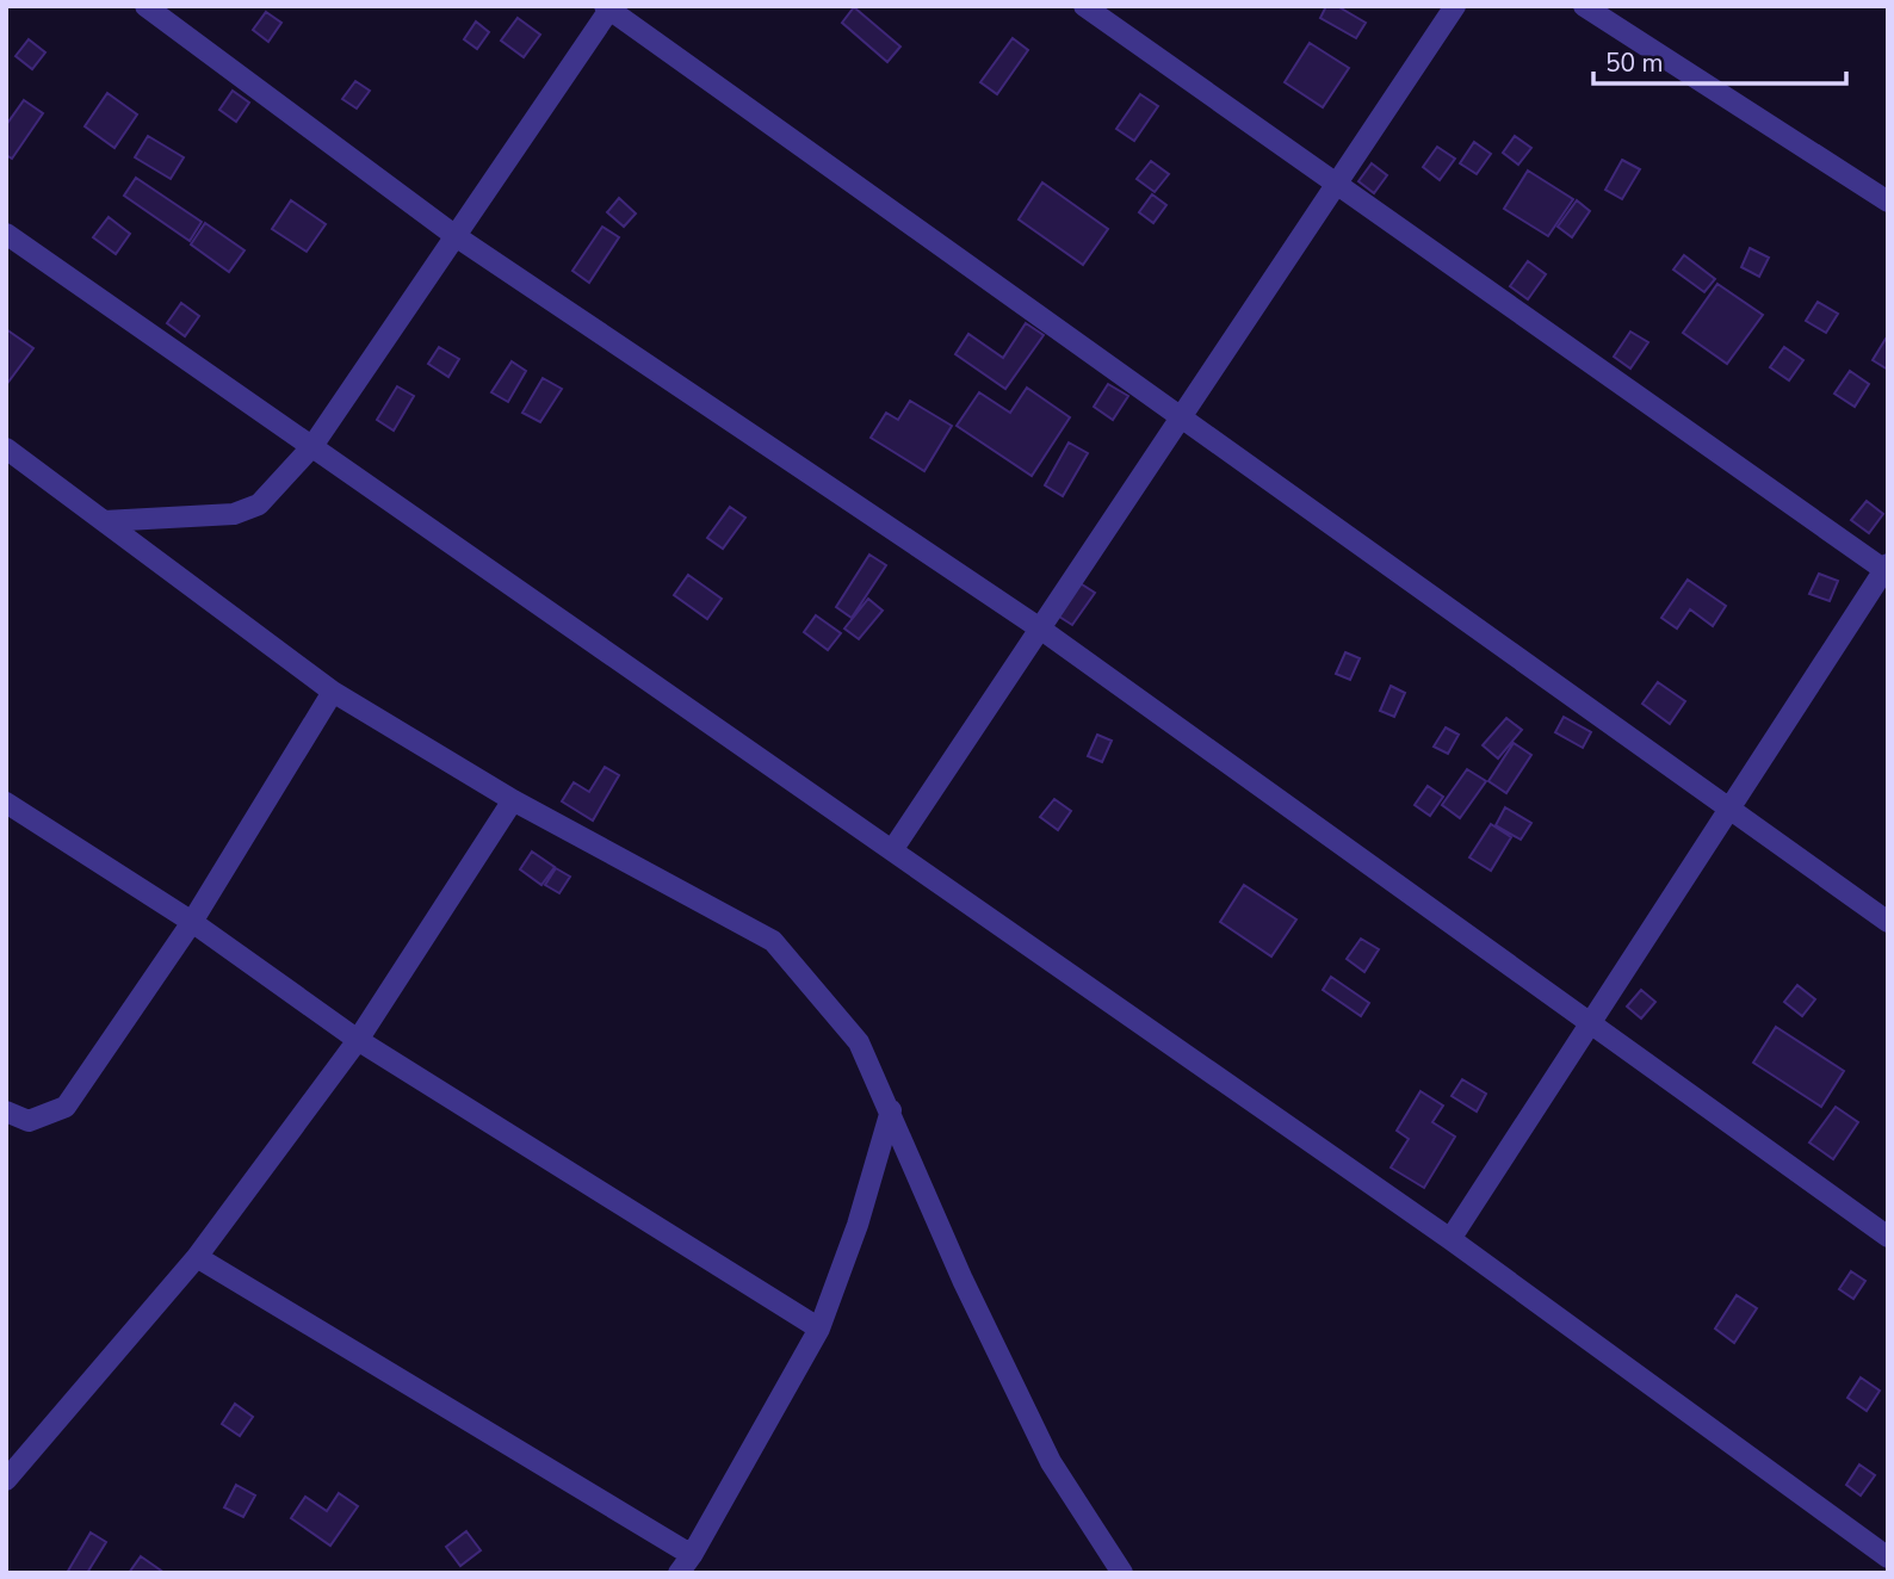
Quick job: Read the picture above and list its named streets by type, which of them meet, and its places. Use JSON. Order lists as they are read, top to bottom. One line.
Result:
{"scale_bar":"50 m"}
